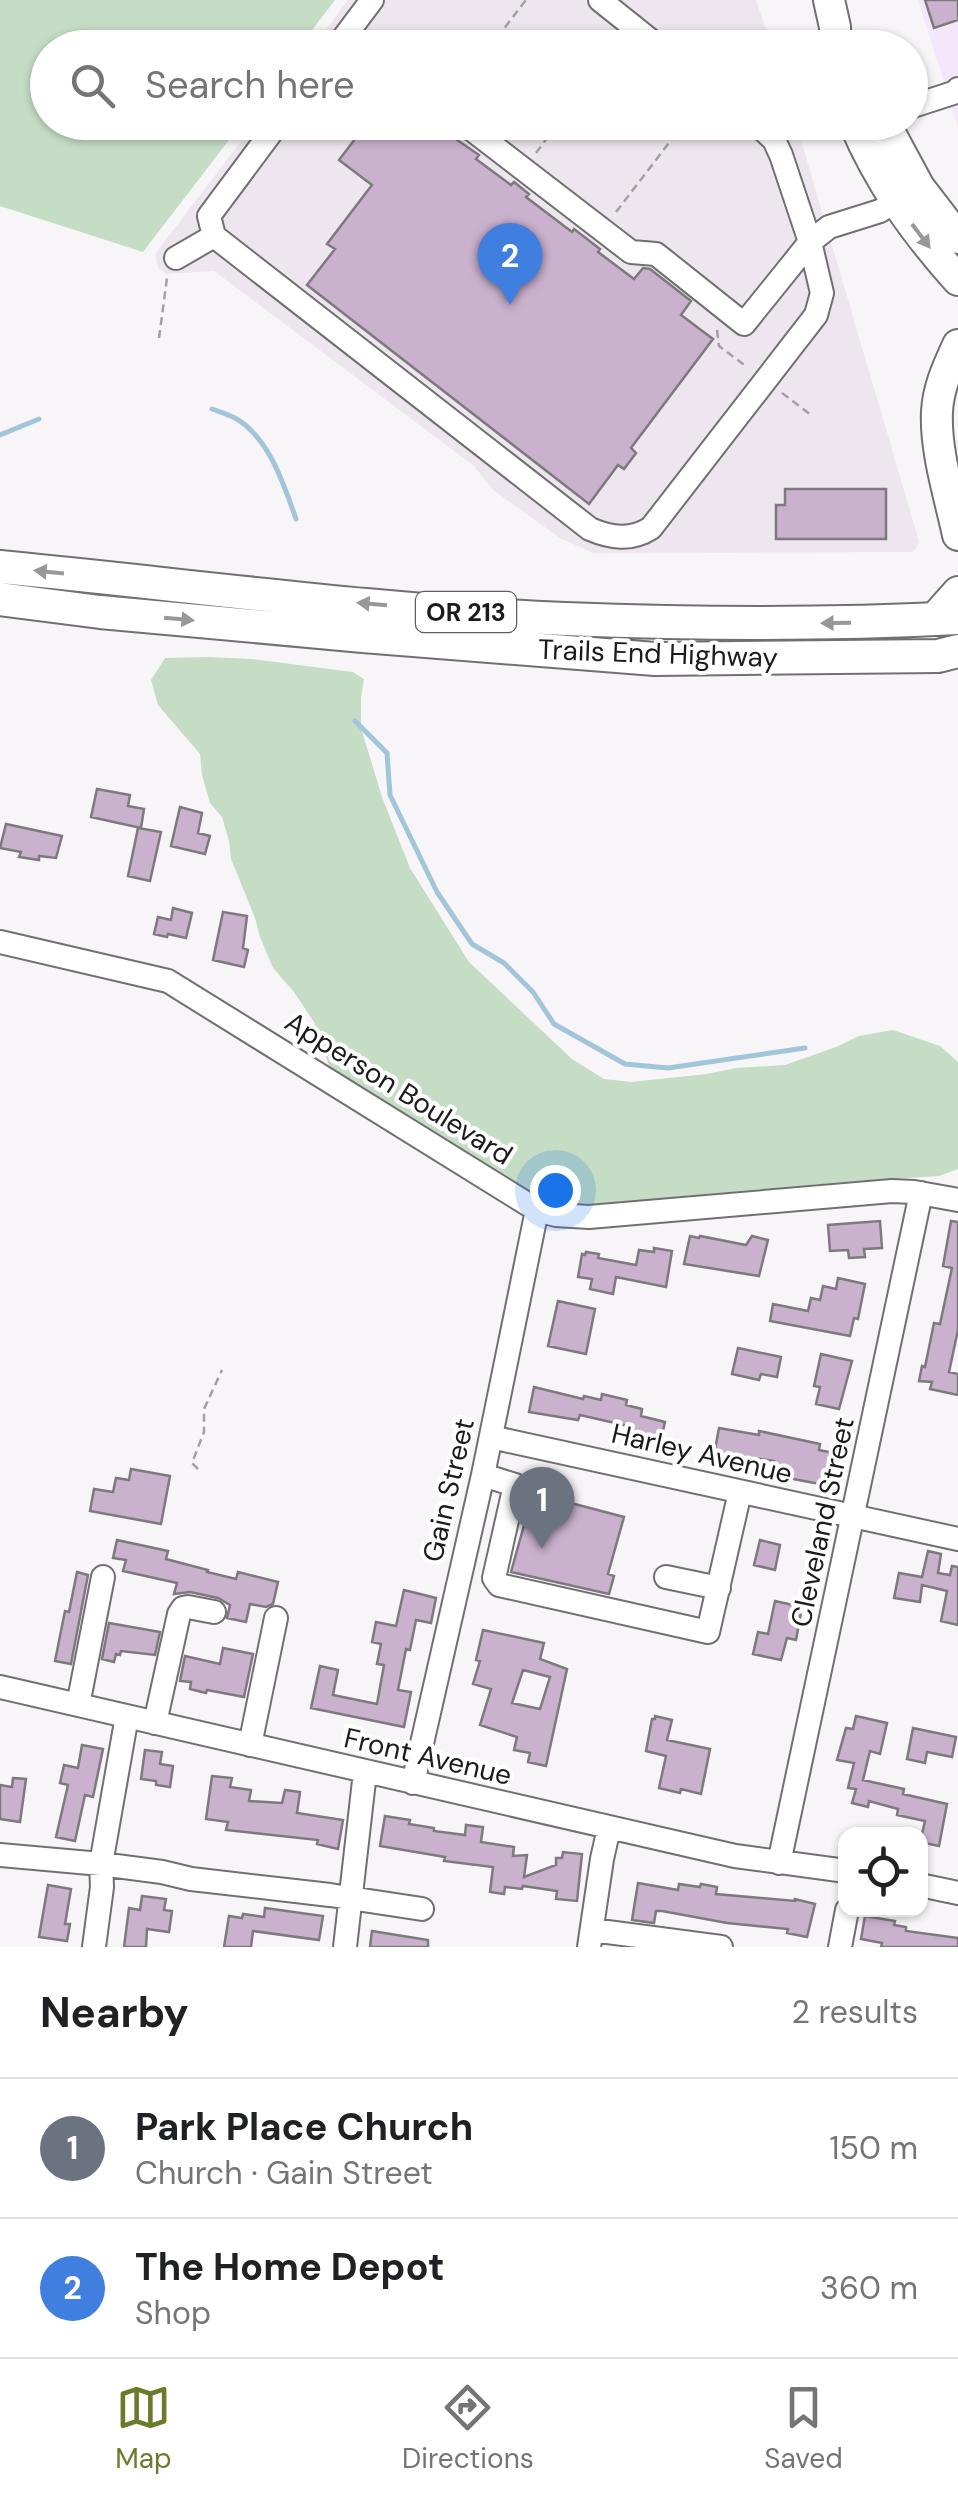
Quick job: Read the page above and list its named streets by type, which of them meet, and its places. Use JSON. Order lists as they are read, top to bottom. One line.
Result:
{"streets":{"highway":["OR 213","Trails End Highway"],"street":["Apperson Boulevard","Harley Avenue","Gain Street","Cleveland Street","Front Avenue"]},"crossings":[["Apperson Boulevard","Gain Street"],["Apperson Boulevard","Cleveland Street"],["Harley Avenue","Gain Street"],["Harley Avenue","Cleveland Street"],["Gain Street","Front Avenue"],["Cleveland Street","Front Avenue"]],"page":{"search":"Search here","pins":["2","1"],"heading":["Nearby","2 results"],"list":[{"mark":"1","name":"Park Place Church","note":"Church · Gain Street","value":"150 m"},{"mark":"2","name":"The Home Depot","note":"Shop","value":"360 m"}],"nav":["Map","Directions","Saved"]}}
